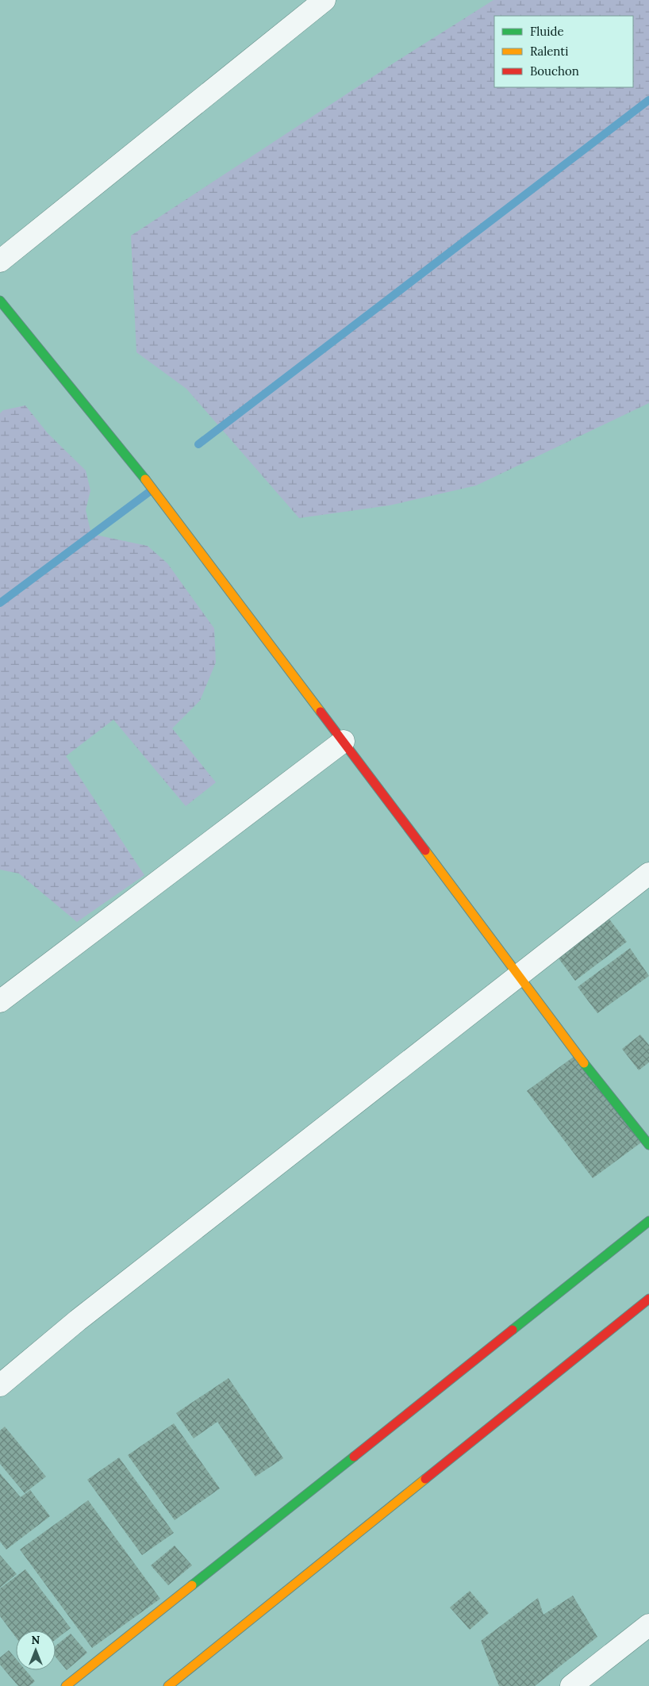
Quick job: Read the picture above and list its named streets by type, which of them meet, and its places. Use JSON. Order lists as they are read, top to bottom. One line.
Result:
{"legend":["Fluide","Ralenti","Bouchon"],"north":"top"}
